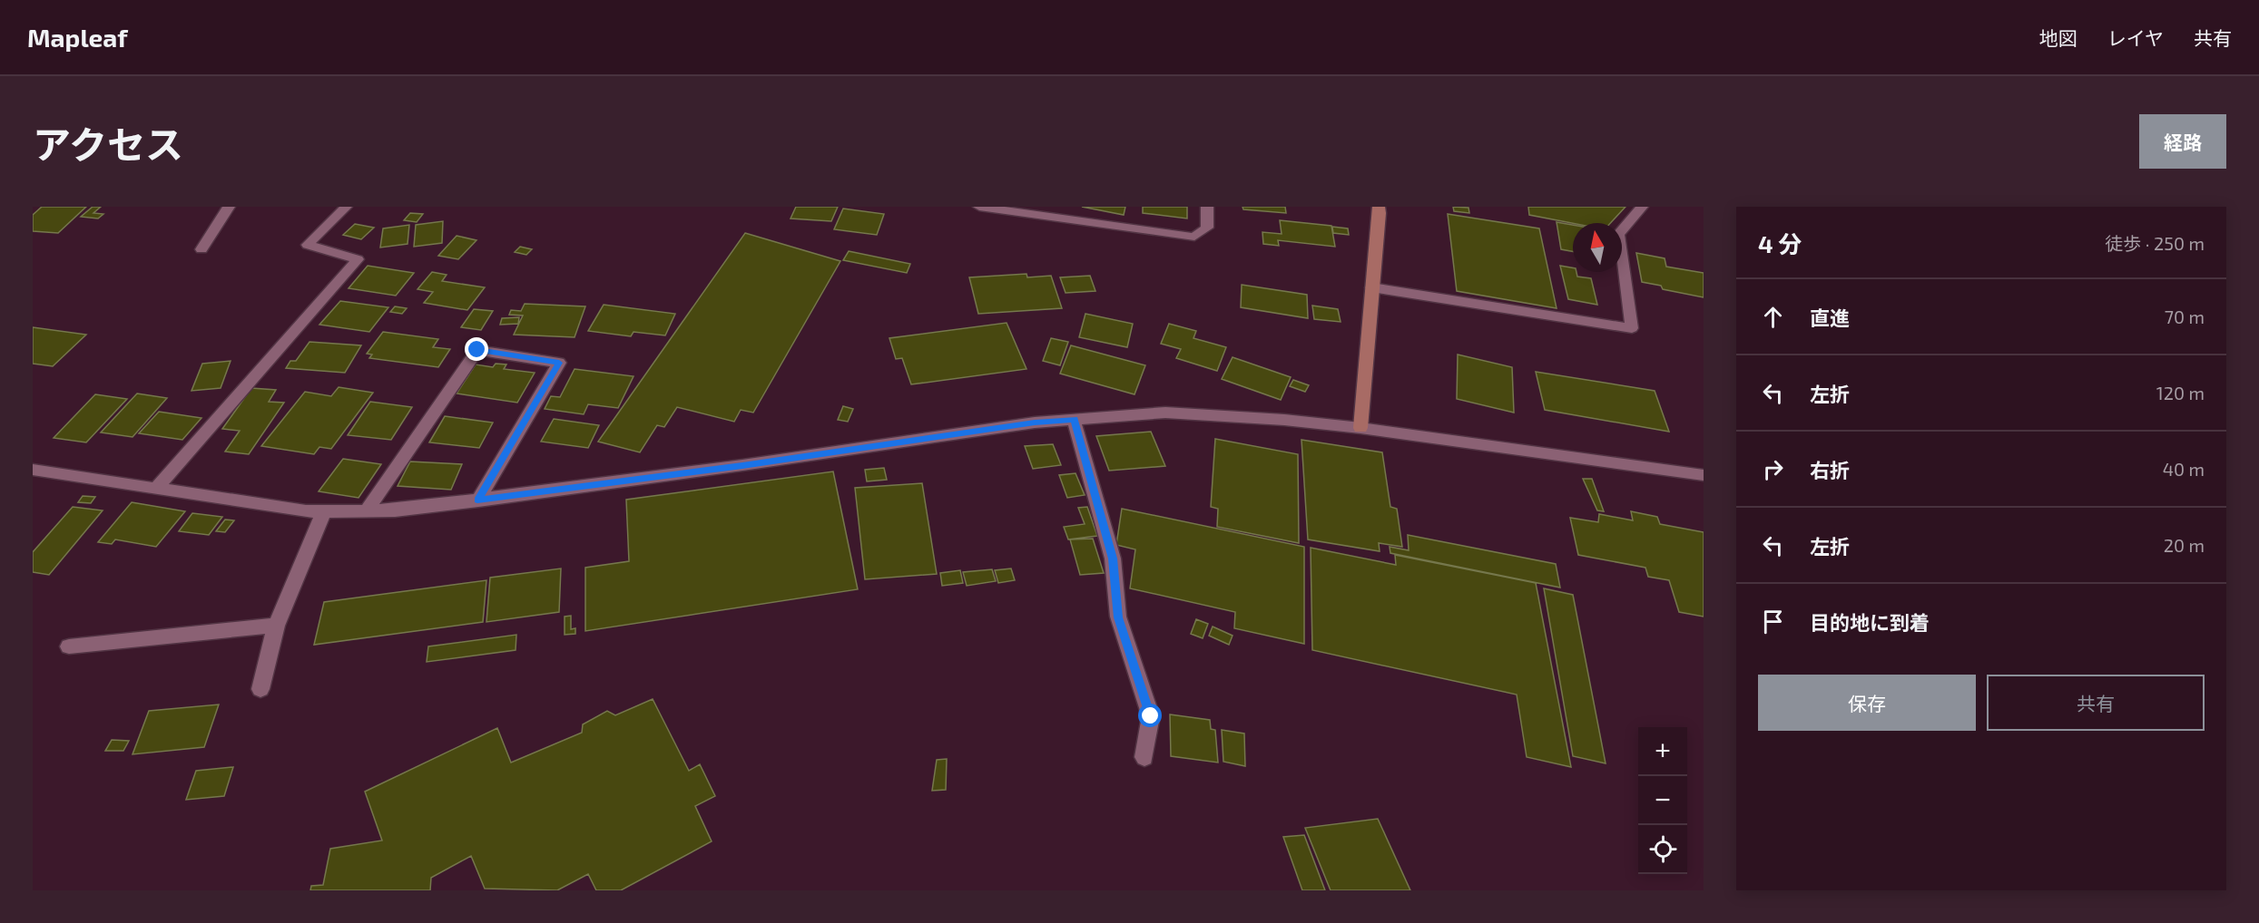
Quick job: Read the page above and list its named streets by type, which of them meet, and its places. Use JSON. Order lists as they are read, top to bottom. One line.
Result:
{"north":"top","page":{"header":"Mapleaf","nav":["地図","レイヤ","共有"],"title":"アクセス","buttons":["経路",["保存","共有"]],"heading":["4 分","徒歩 · 250 m"],"list":[["直進","70 m"],["左折","120 m"],["右折","40 m"],["左折","20 m"],"目的地に到着"],"map_buttons":["+","−"]}}
